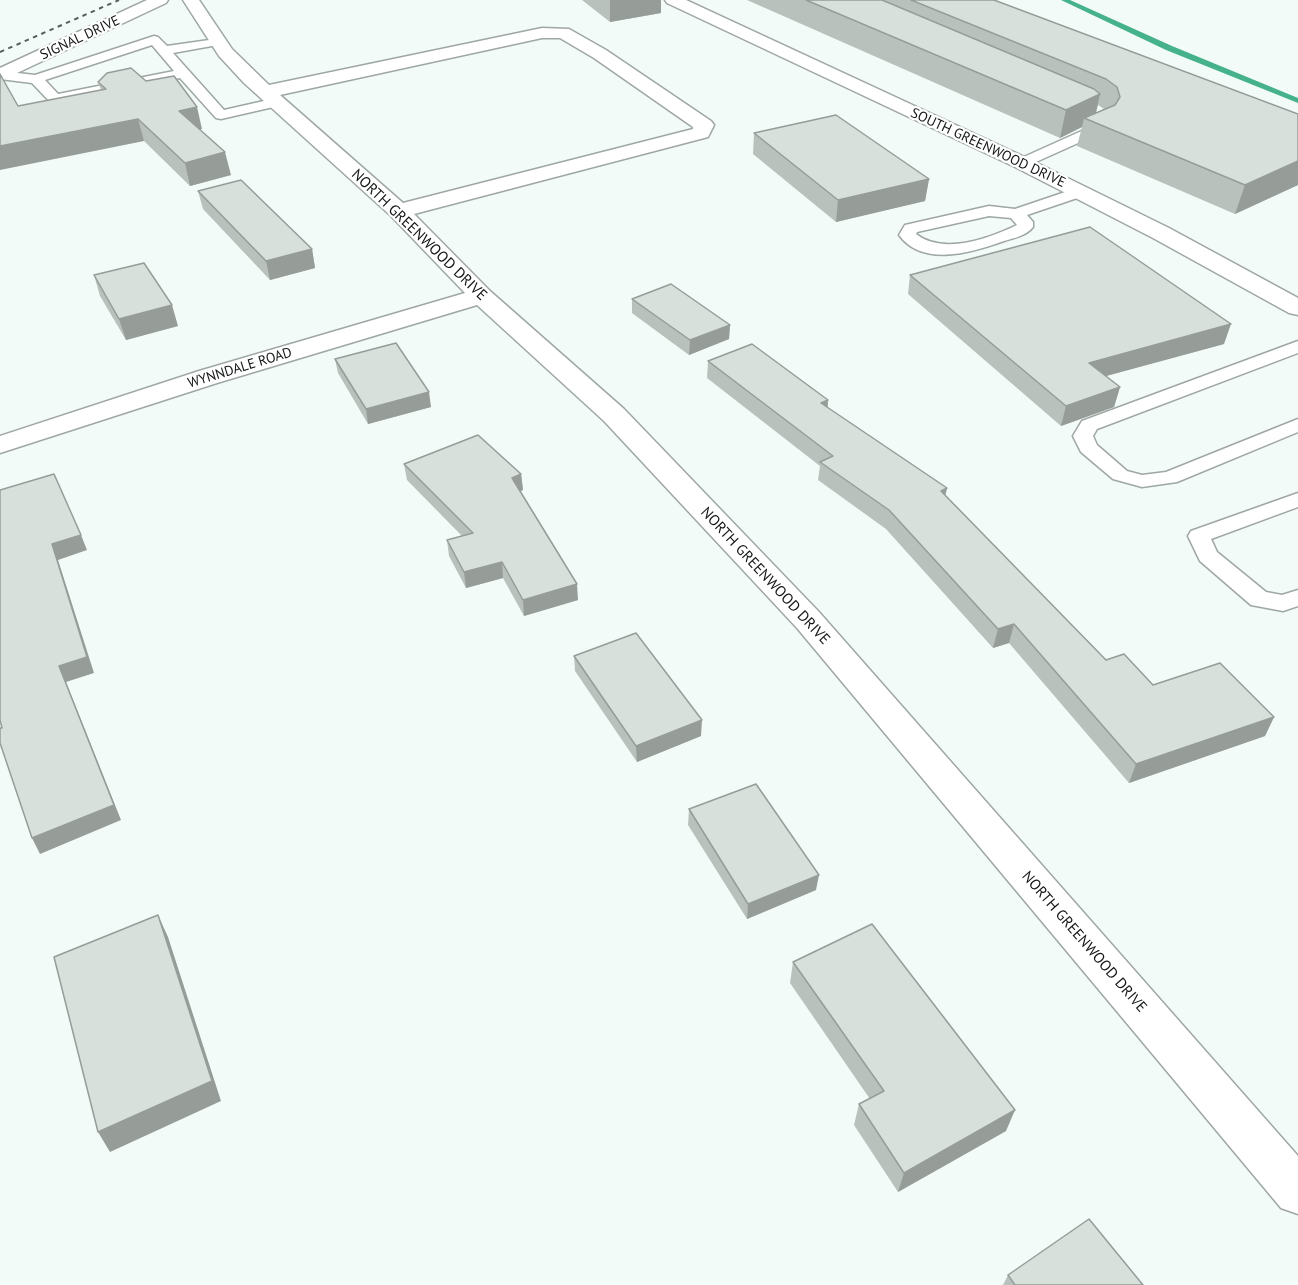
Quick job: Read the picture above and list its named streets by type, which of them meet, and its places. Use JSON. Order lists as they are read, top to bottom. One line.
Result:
{"streets":{"street":["SIGNAL DRIVE","SOUTH GREENWOOD DRIVE","NORTH GREENWOOD DRIVE","WYNNDALE ROAD"]},"crossings":[["NORTH GREENWOOD DRIVE","WYNNDALE ROAD"]]}
